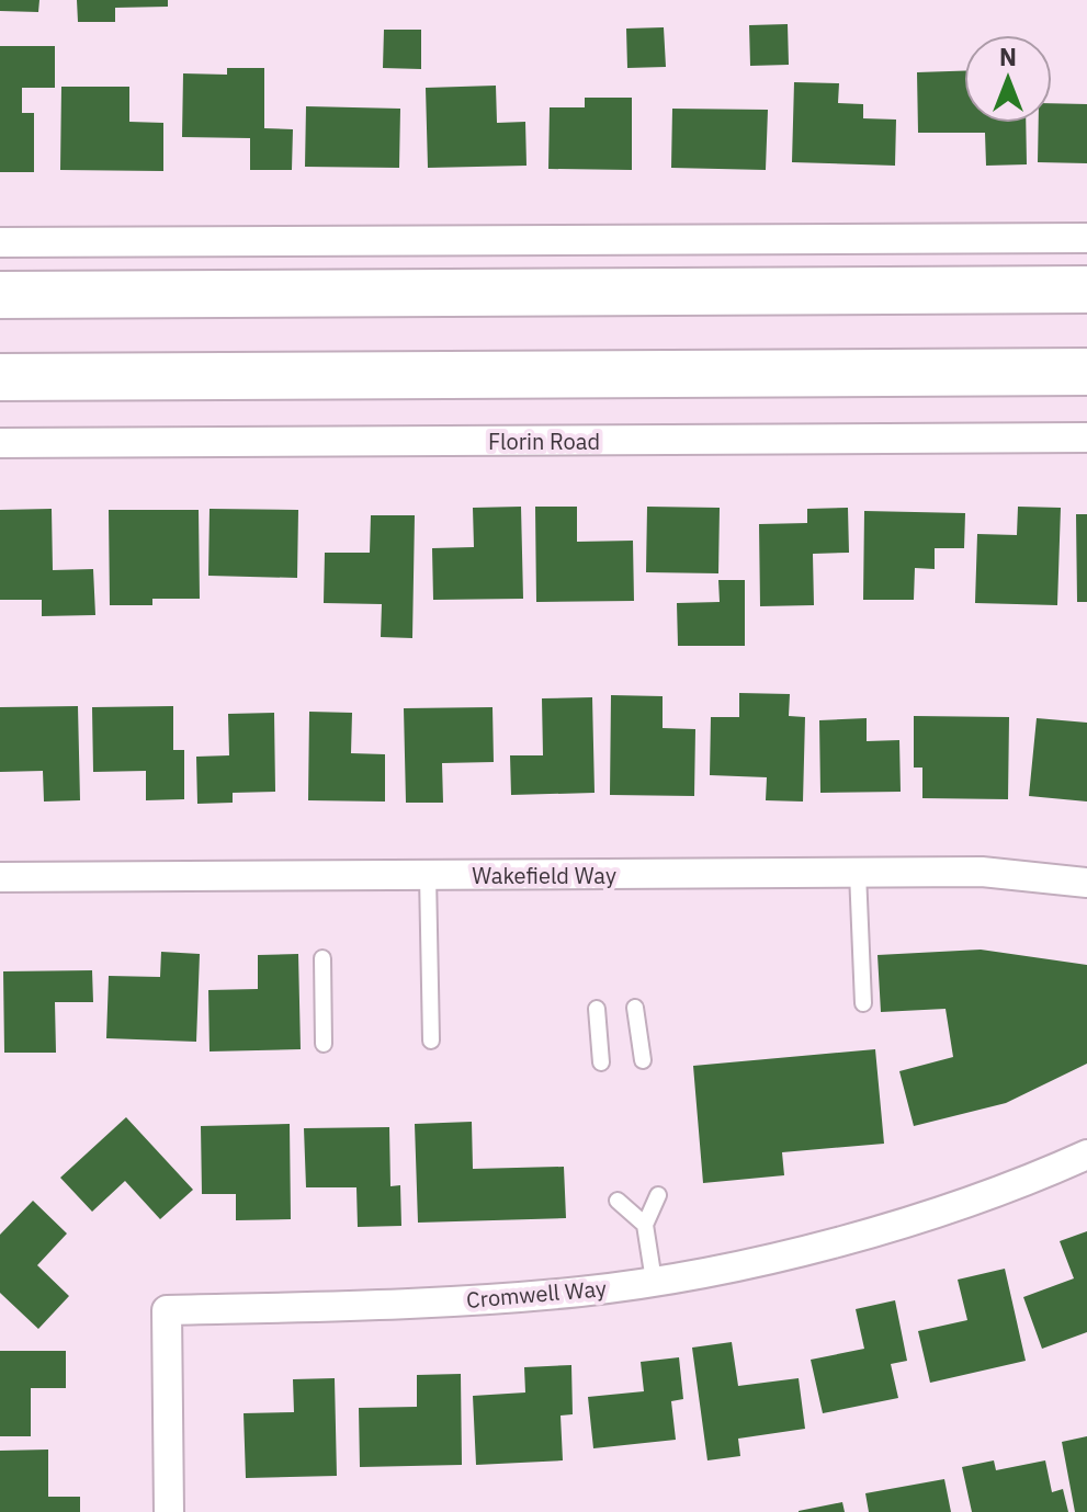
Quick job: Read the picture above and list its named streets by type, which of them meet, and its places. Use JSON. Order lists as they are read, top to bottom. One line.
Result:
{"streets":{"street":["Florin Road","Wakefield Way","Cromwell Way"]},"north":"top"}
